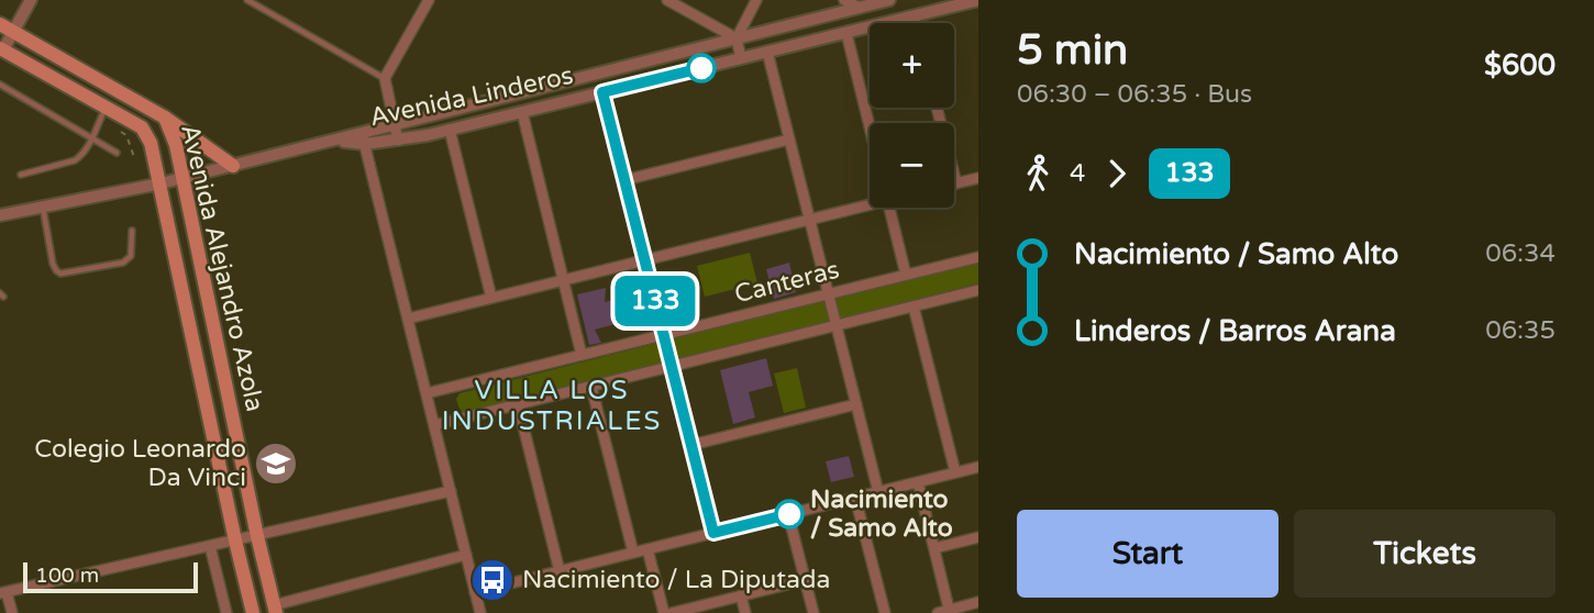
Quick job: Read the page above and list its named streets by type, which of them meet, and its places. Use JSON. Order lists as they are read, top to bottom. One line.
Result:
{"streets":{"main road":["Avenida Alejandro Azola"],"street":["Avenida Linderos","Canteras"]},"crossings":[["Avenida Linderos","Avenida Alejandro Azola"]],"districts":["VILLA LOS INDUSTRIALES"],"places":{"school or university":["Colegio Leonardo Da Vinci"],"other":["Nacimiento / Samo Alto"],"bus stop":["Nacimiento / La Diputada"]},"lines":["bus line 133"],"scale_bar":"100 m","page":{"on_map":"133","heading":["5 min","06:30 – 06:35 · Bus","$600"],"map_buttons":["+","−"],"legs":["4","133"],"list":[{"name":"Nacimiento / Samo Alto","value":"06:34"},{"name":"Linderos / Barros Arana","value":"06:35"}],"buttons":["Start","Tickets"],"scale":"100 m"}}
